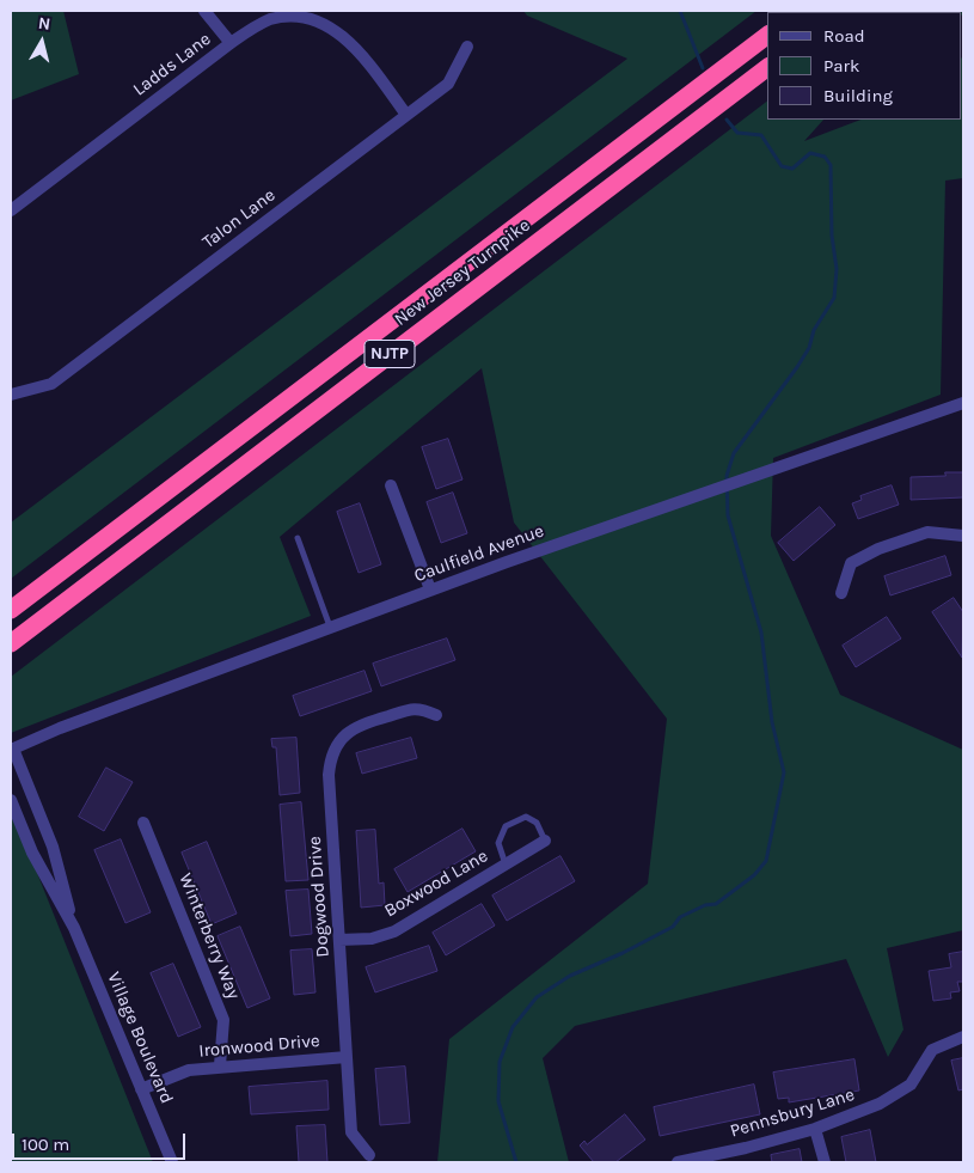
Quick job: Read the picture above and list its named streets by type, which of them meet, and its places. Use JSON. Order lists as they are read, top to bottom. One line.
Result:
{"streets":{"highway":["New Jersey Turnpike","NJTP"],"street":["Ladds Lane","Talon Lane","Caulfield Avenue","Boxwood Lane","Dogwood Drive","Winterberry Way","Village Boulevard","Ironwood Drive","Pennsbury Lane"]},"crossings":[["Ladds Lane","Talon Lane"],["Caulfield Avenue","Village Boulevard"],["Boxwood Lane","Dogwood Drive"],["Dogwood Drive","Ironwood Drive"],["Winterberry Way","Ironwood Drive"],["Village Boulevard","Ironwood Drive"]],"legend":["Road","Park","Building"],"scale_bar":"100 m","north":"top"}
